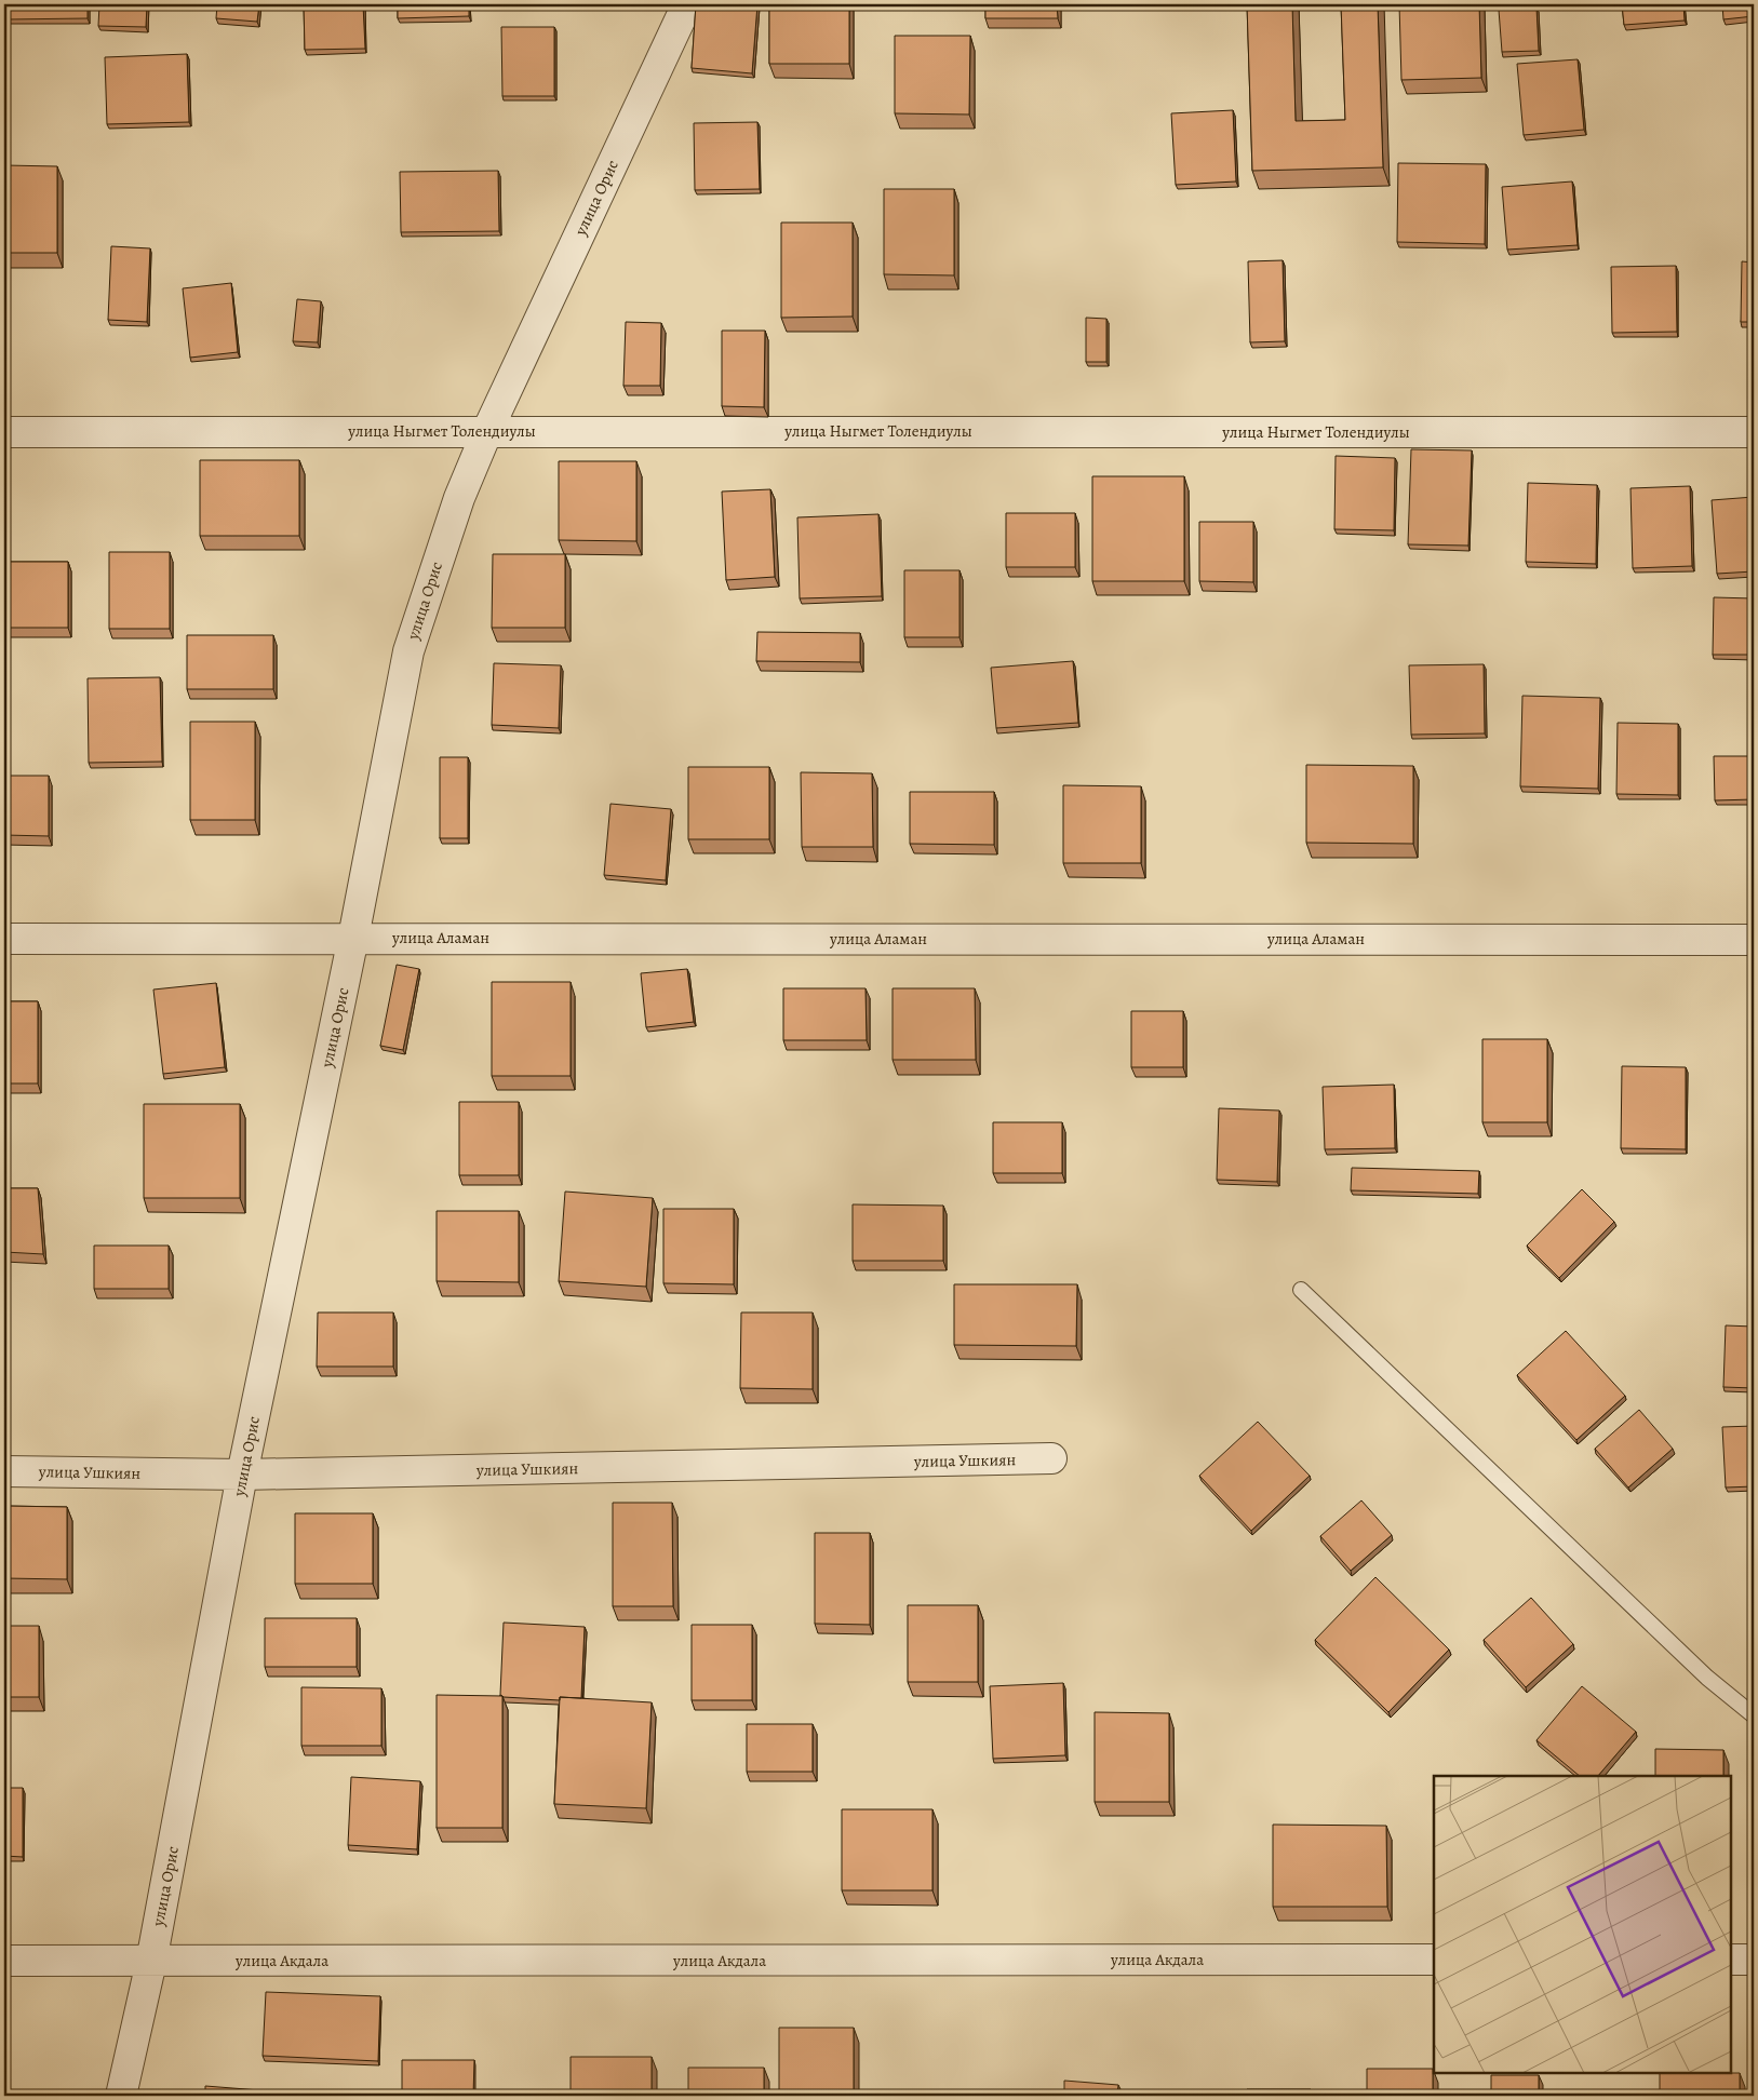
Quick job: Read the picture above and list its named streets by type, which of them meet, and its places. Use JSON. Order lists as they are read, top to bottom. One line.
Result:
{"streets":{"street":["улица Орис","улица Ныгмет Толендиулы","улица Аламан","улица Ушкиян","улица Акдала"]},"crossings":[["улица Орис","улица Ныгмет Толендиулы"],["улица Орис","улица Аламан"],["улица Орис","улица Ушкиян"],["улица Орис","улица Акдала"]]}
